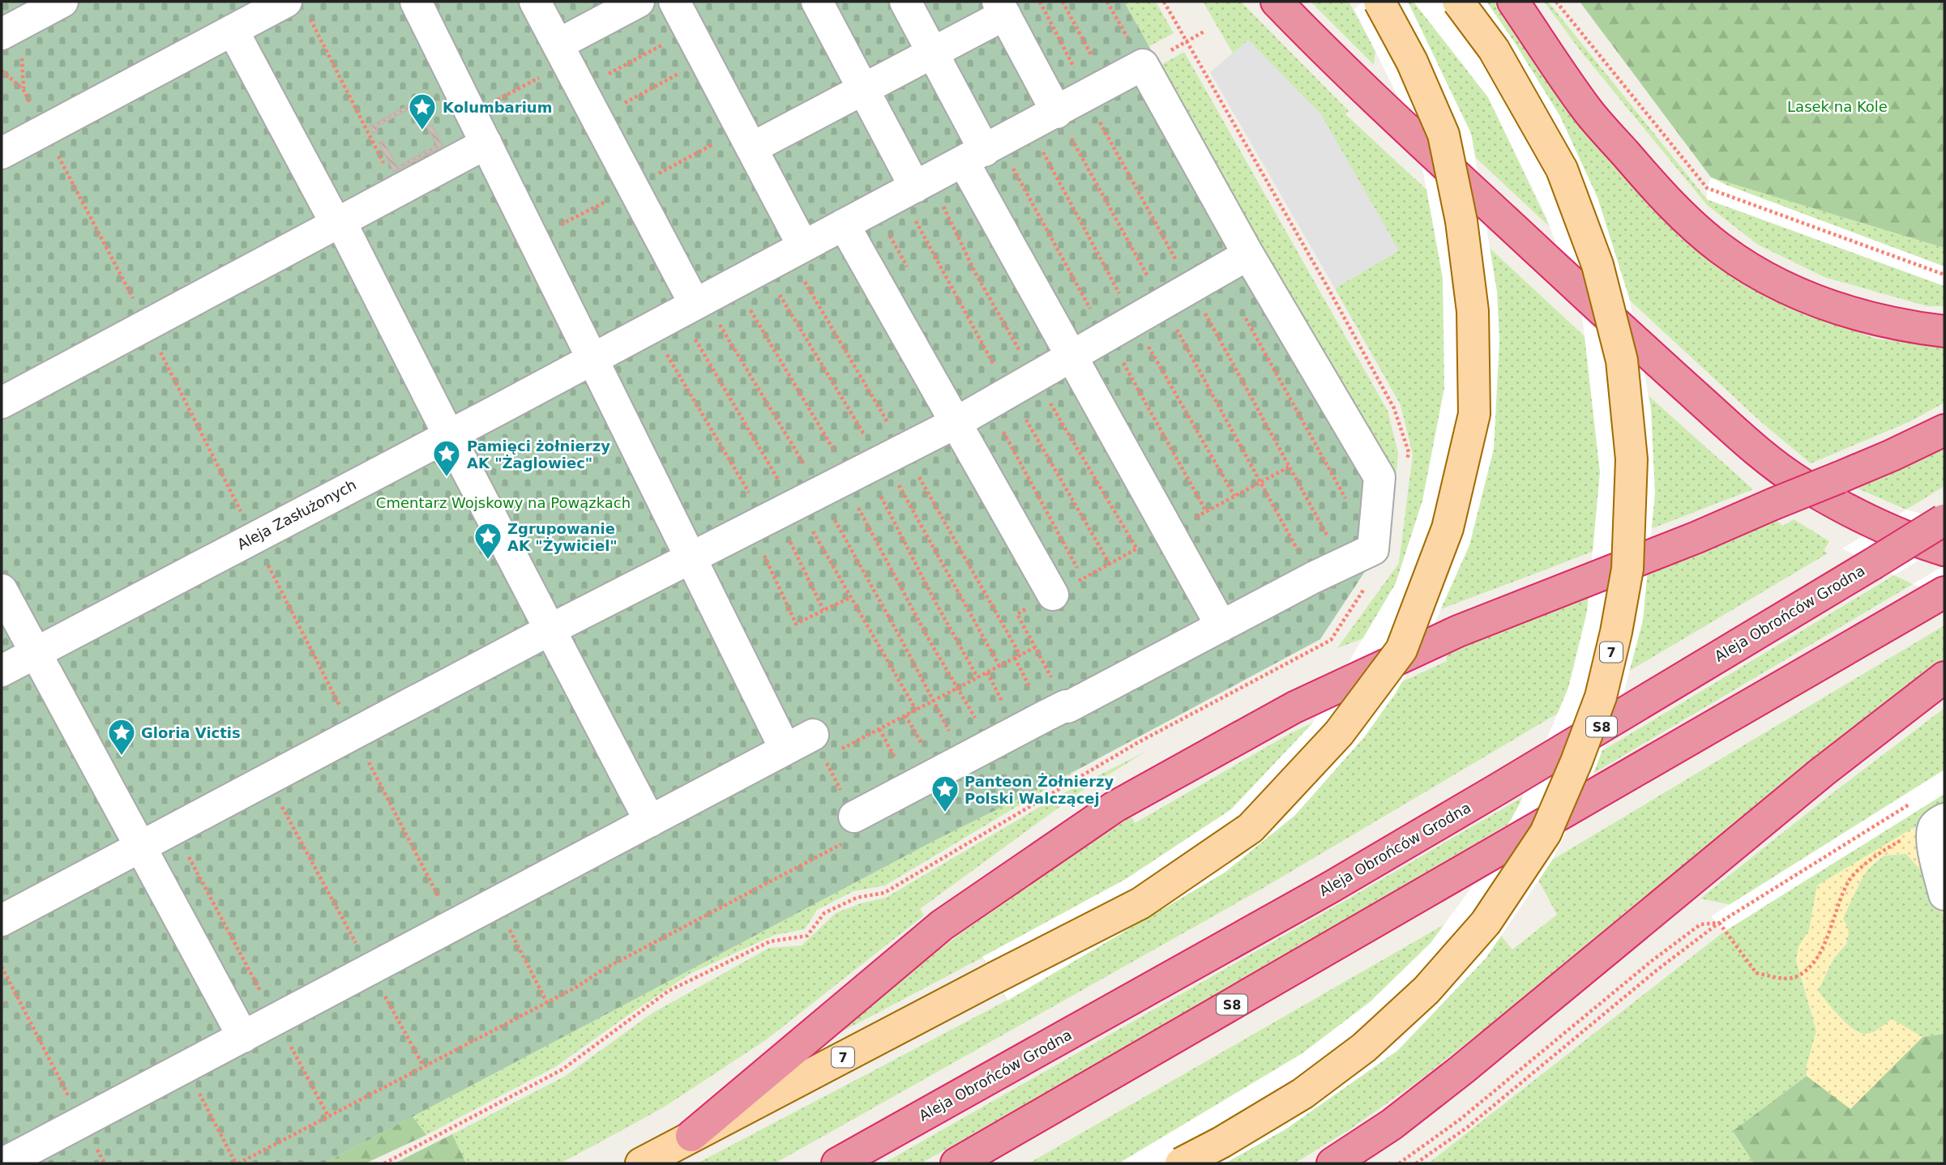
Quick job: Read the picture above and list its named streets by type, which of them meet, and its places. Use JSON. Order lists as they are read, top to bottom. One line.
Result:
{"streets":{"highway":["Aleja Obrońców Grodna","S8"],"main road":["7"],"street":["Aleja Zasłużonych"]},"parks":["Lasek na Kole","Cmentarz Wojskowy na Powązkach"],"places":{"place":["Kolumbarium","Pamięci żołnierzy AK \"Żaglowiec\"","Zgrupowanie AK \"Żywiciel\"","Gloria Victis","Panteon Żołnierzy Polski Walczącej"]}}
